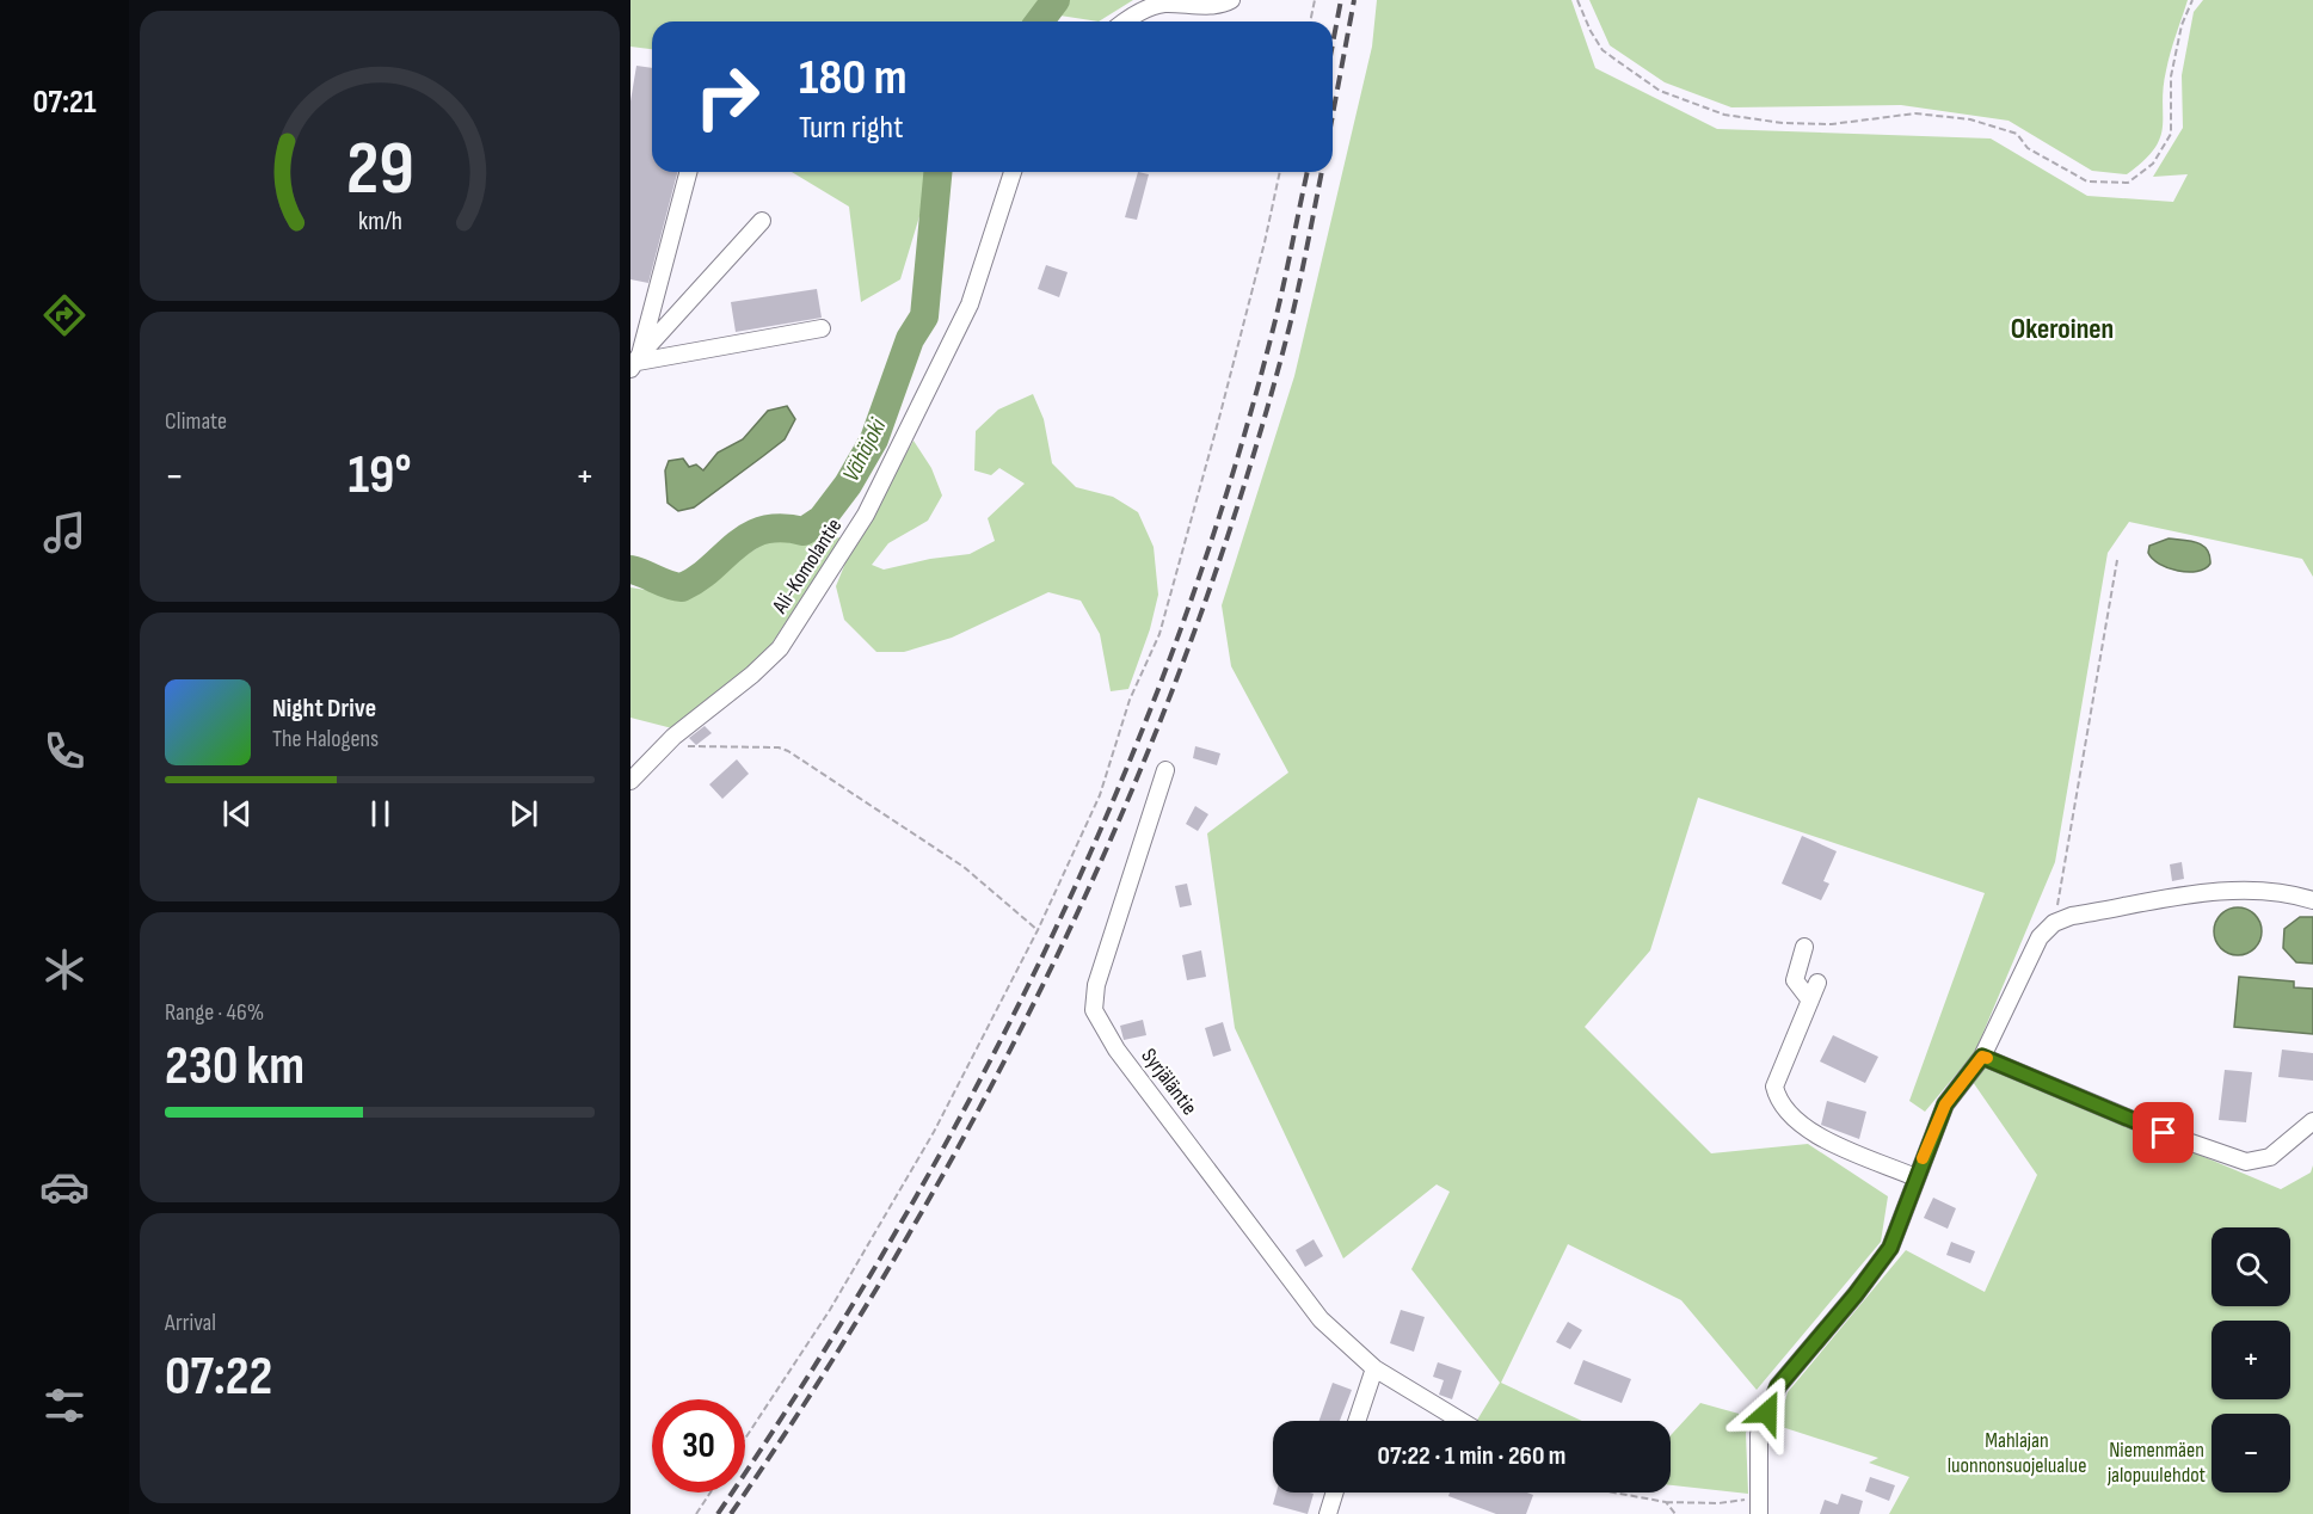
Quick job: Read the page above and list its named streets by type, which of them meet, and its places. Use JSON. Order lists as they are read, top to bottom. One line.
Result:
{"streets":{"street":["Ali-Komolantie","Syrjäläntie"]},"districts":["Okeroinen"],"water":["Vähäjoki"],"parks":["Mahlajan luonnonsuojelualue","Niemenmäen jalopuulehdot"],"page":{"tabs":"07:21","turn":["180 m","Turn right"],"tile":["Climate",["Range · 46%","230 km"],["Arrival","07:22"]],"heat":["−","19°","+"],"song":["Night Drive","The Halogens"],"map_buttons":["+","−"],"limit":"30","trip":"07:22 · 1 min · 260 m","gauge":["29","km/h"]}}
